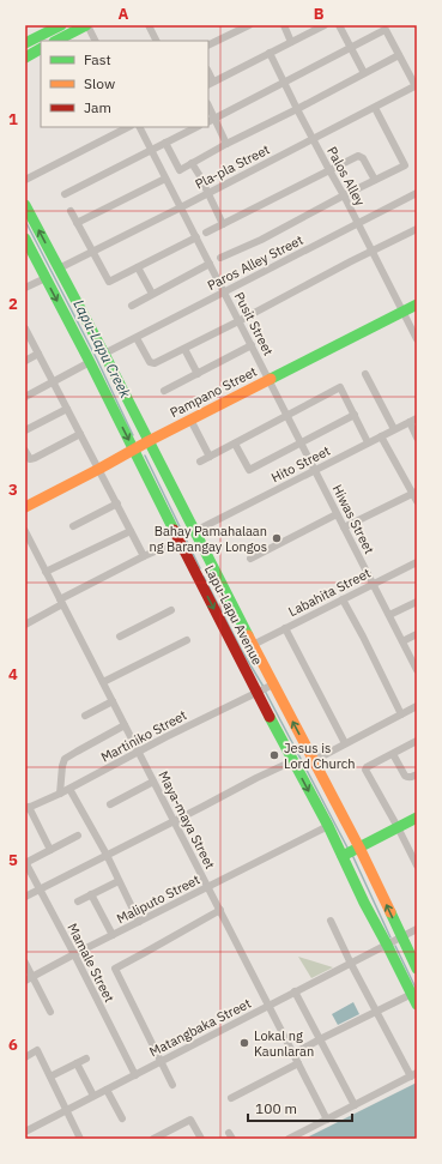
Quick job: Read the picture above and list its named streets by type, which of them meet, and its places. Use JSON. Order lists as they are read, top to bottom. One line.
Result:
{"streets":{"main road":["Pampano Street","Lapu-Lapu Avenue"],"street":["Pla-pla Street","Palos Alley","Paros Alley Street","Pusit Street","Hito Street","Hiwas Street","Labahita Street","Martiniko Street","Maya-maya Street","Maliputo Street","Mamale Street","Matangbaka Street"]},"crossings":[["Pla-pla Street","Palos Alley"],["Pla-pla Street","Pusit Street"],["Pla-pla Street","Lapu-Lapu Avenue"],["Palos Alley","Paros Alley Street"],["Palos Alley","Pampano Street"],["Paros Alley Street","Pusit Street"],["Paros Alley Street","Lapu-Lapu Avenue"],["Pusit Street","Pampano Street"],["Pusit Street","Hiwas Street"],["Pampano Street","Hiwas Street"],["Pampano Street","Lapu-Lapu Avenue"],["Hito Street","Hiwas Street"],["Hito Street","Lapu-Lapu Avenue"],["Hiwas Street","Labahita Street"],["Labahita Street","Lapu-Lapu Avenue"],["Lapu-Lapu Avenue","Martiniko Street"],["Lapu-Lapu Avenue","Maliputo Street"],["Lapu-Lapu Avenue","Matangbaka Street"],["Martiniko Street","Maya-maya Street"],["Maya-maya Street","Maliputo Street"],["Maya-maya Street","Matangbaka Street"],["Maliputo Street","Mamale Street"],["Mamale Street","Matangbaka Street"]],"water":["Lapu-Lapu Creek"],"places":["Bahay Pamahalaan ng Barangay Longos","Jesus is Lord Church","Lokal ng Kaunlaran"],"legend":["Fast","Slow","Jam"],"scale_bar":"100 m","grid":{"columns":["A","B"],"rows":["1","2","3","4","5","6"]}}
